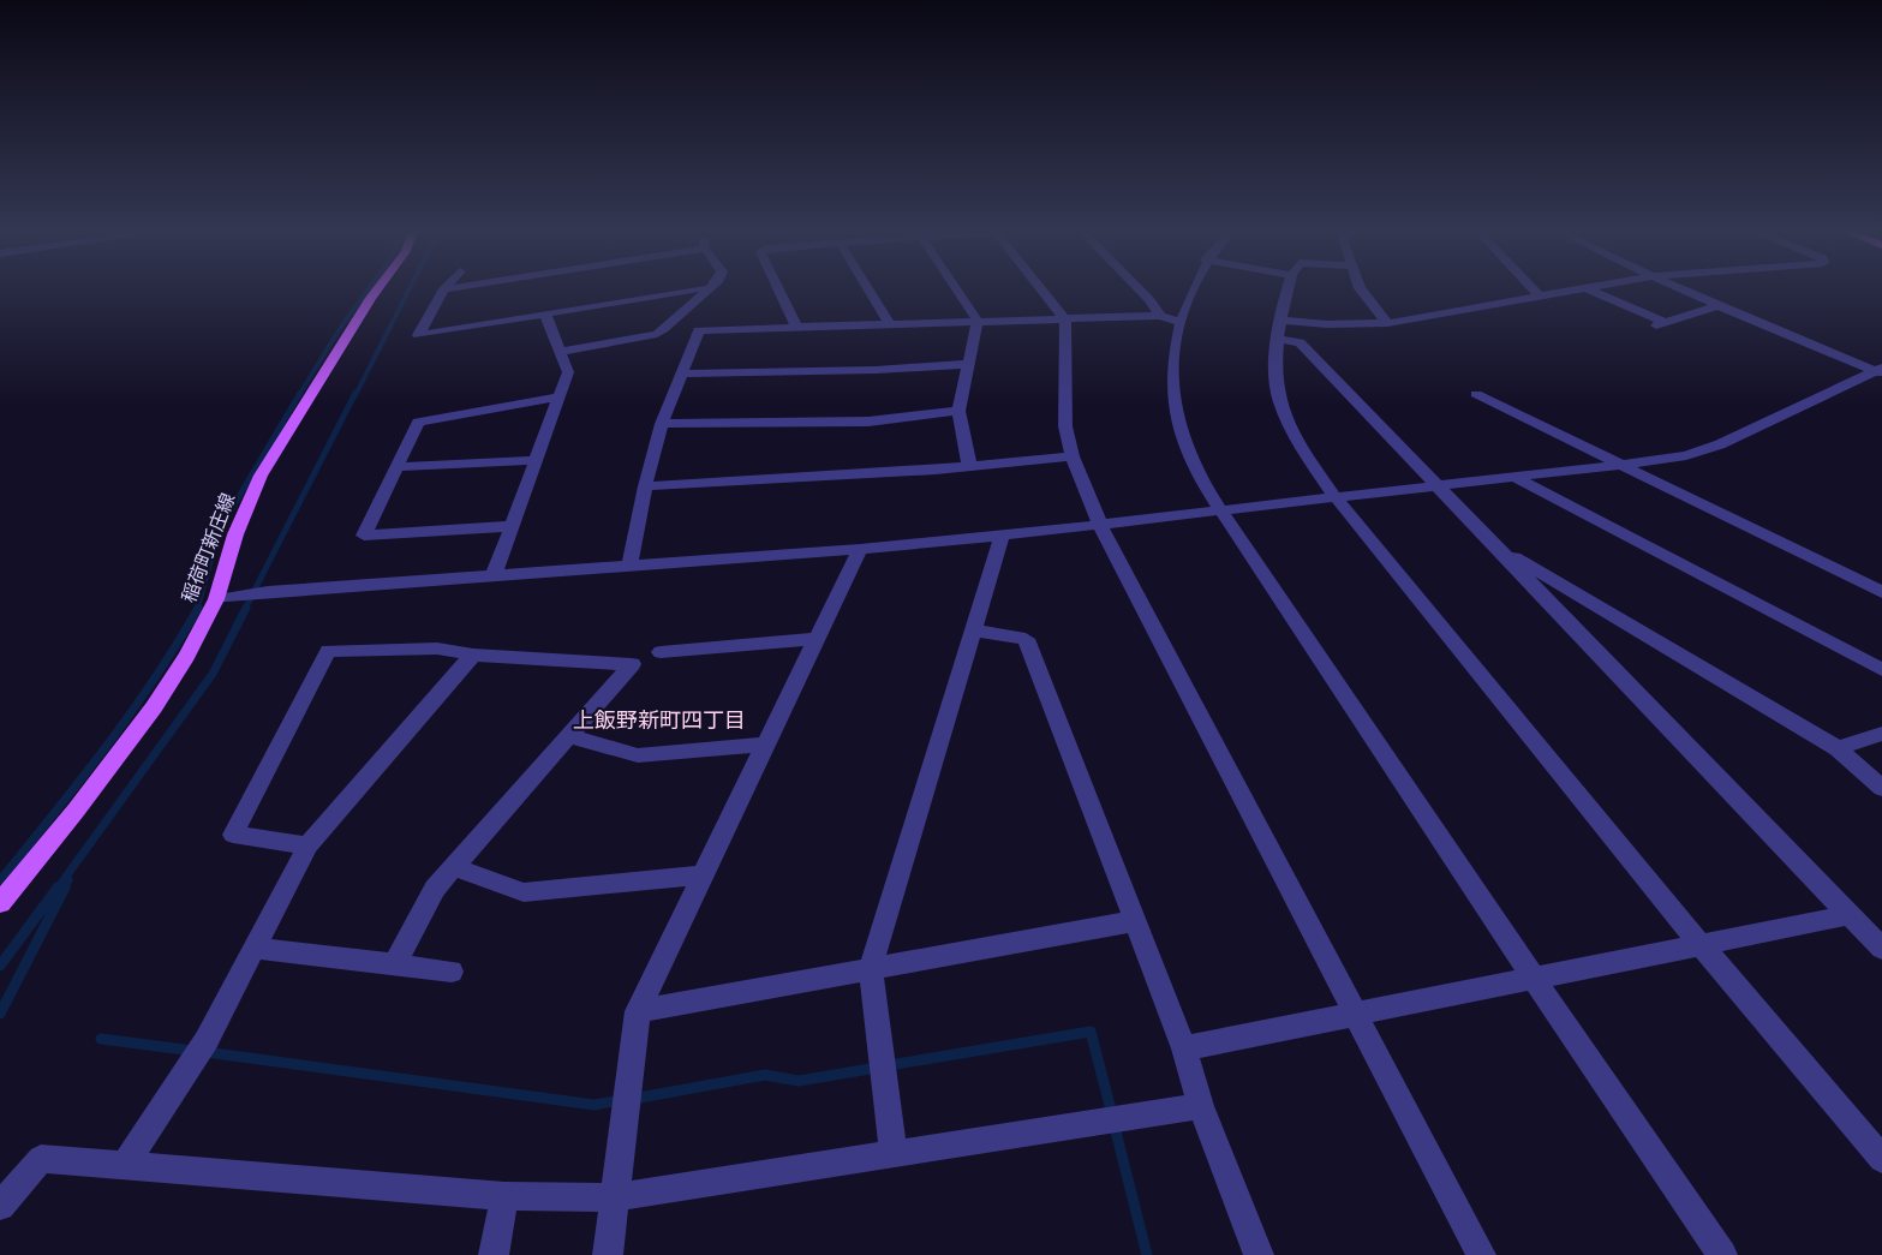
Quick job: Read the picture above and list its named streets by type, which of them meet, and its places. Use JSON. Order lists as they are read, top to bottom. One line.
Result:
{"streets":{"main road":["稲荷町新庄線"]},"districts":["上飯野新町四丁目"]}
